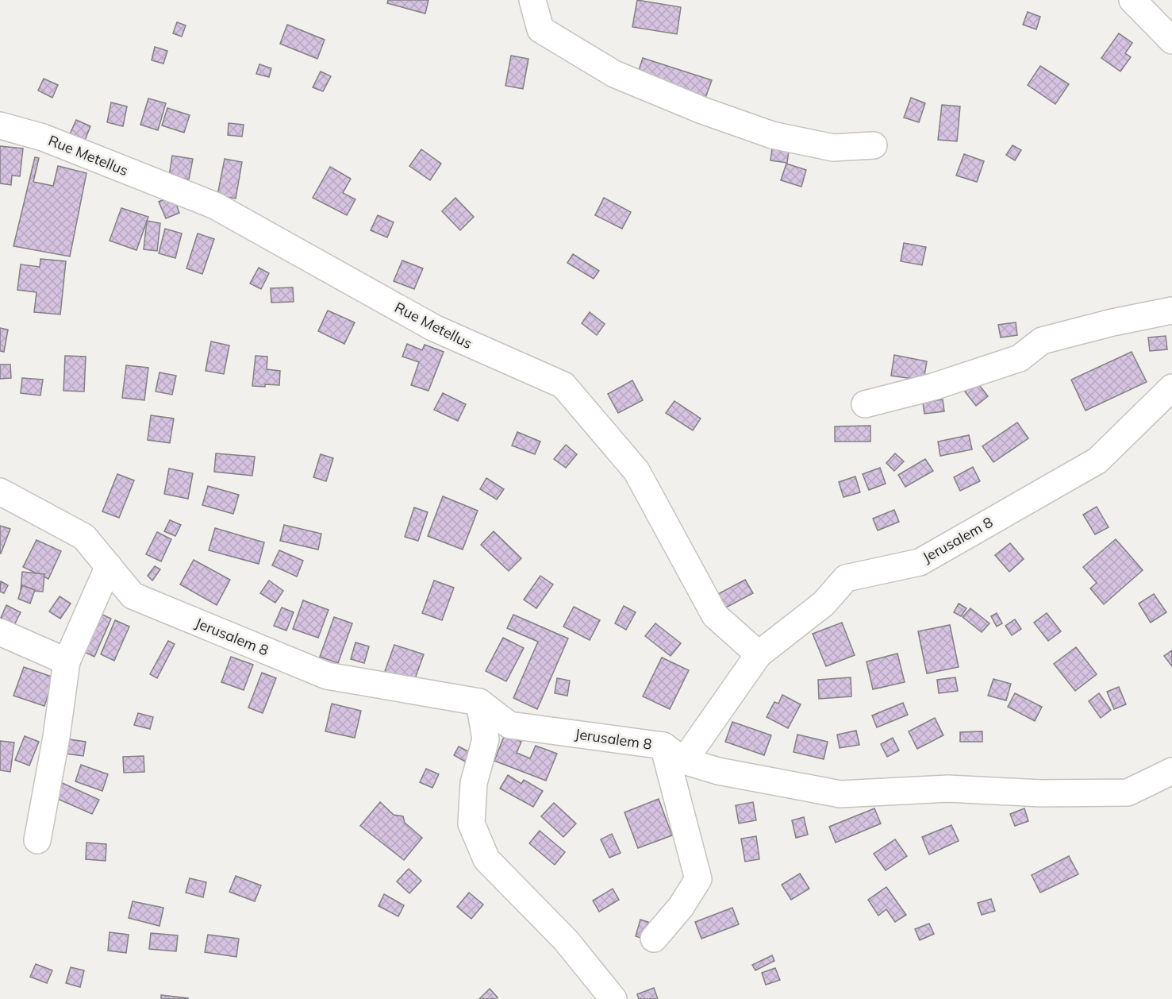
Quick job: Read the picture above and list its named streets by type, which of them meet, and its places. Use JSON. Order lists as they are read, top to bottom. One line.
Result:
{"streets":{"street":["Rue Metellus","Jerusalem 8"]},"crossings":[["Rue Metellus","Jerusalem 8"]]}
